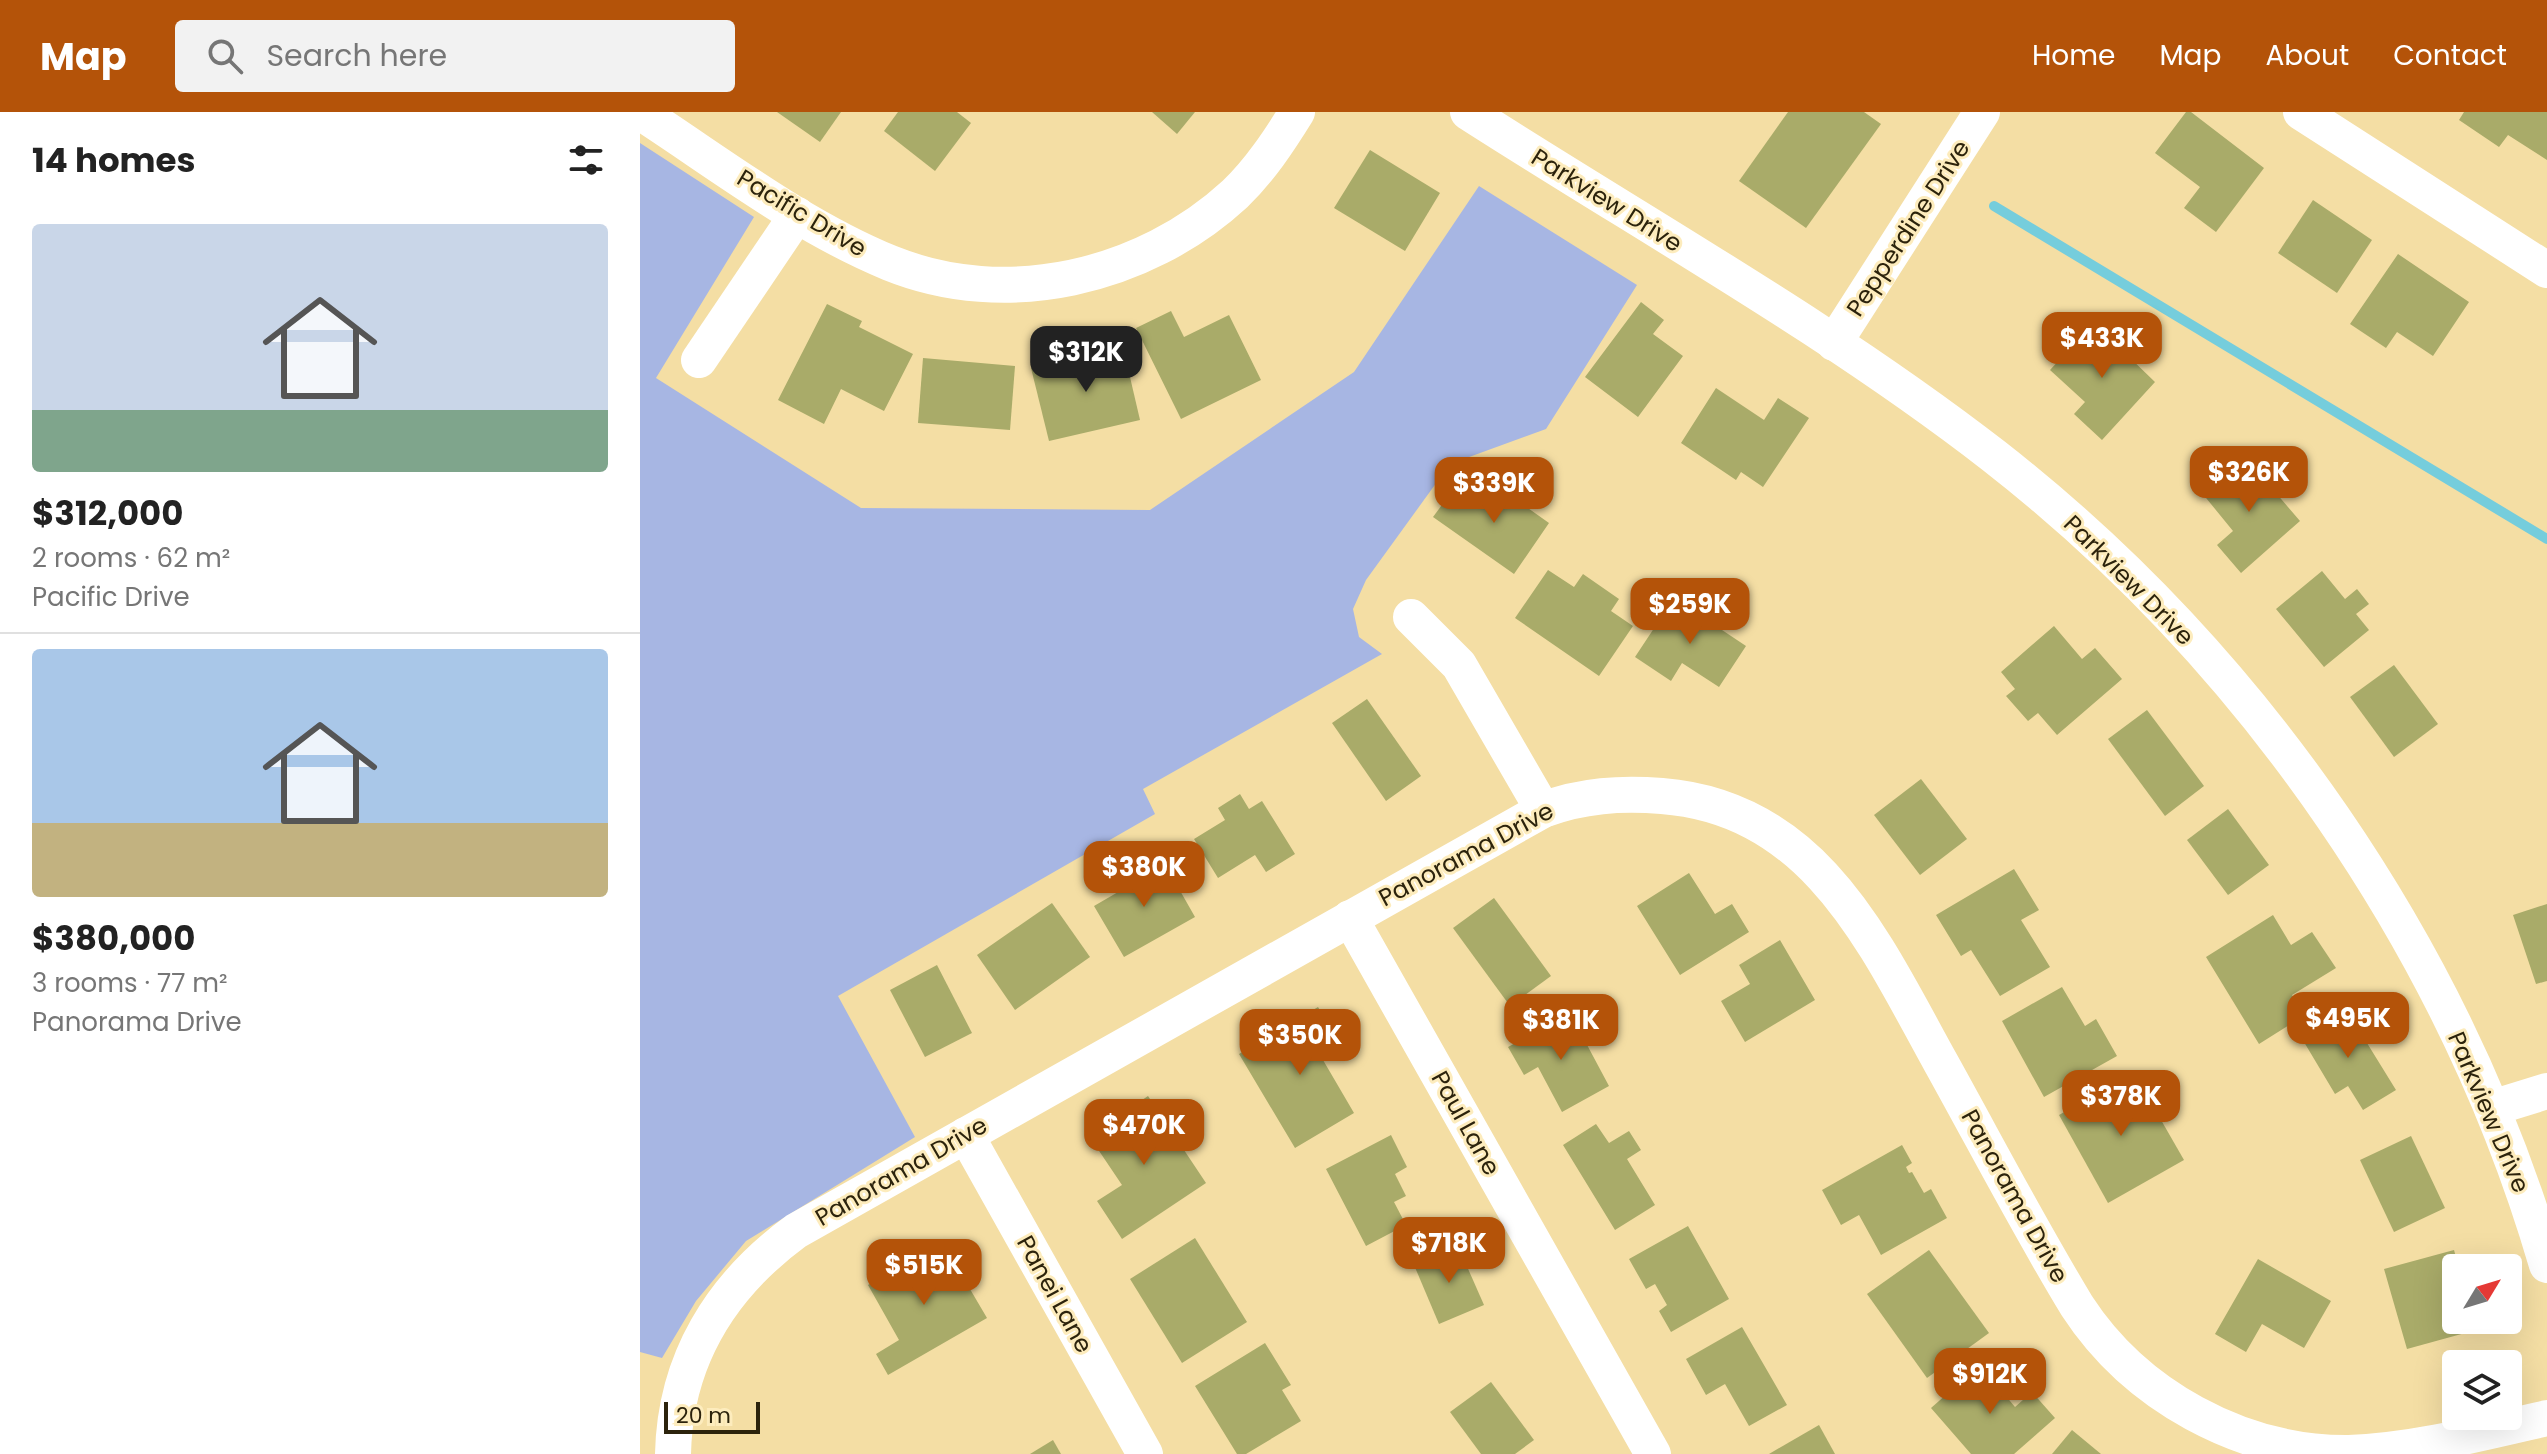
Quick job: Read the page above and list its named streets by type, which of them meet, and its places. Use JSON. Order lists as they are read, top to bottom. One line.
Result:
{"streets":{"street":["Parkview Drive","Pacific Drive","Pepperdine Drive","Panorama Drive","Paul Lane","Panei Lane"]},"crossings":[["Parkview Drive","Pepperdine Drive"],["Panorama Drive","Paul Lane"],["Panorama Drive","Panei Lane"]],"scale_bar":"20 m","north":"top right","page":{"header":"Map","search":"Search here","nav":["Home","Map","About","Contact"],"heading":"14 homes","list":[{"name":"$312,000","note":"2 rooms · 62 m² · Pacific Drive"},{"name":"$380,000","note":"3 rooms · 77 m² · Panorama Drive"}],"price":["$433K","$312K","$326K","$339K","$259K","$380K","$495K","$381K","$350K","$378K","$470K","$718K","$515K","$912K"],"scale":"20 m"}}
